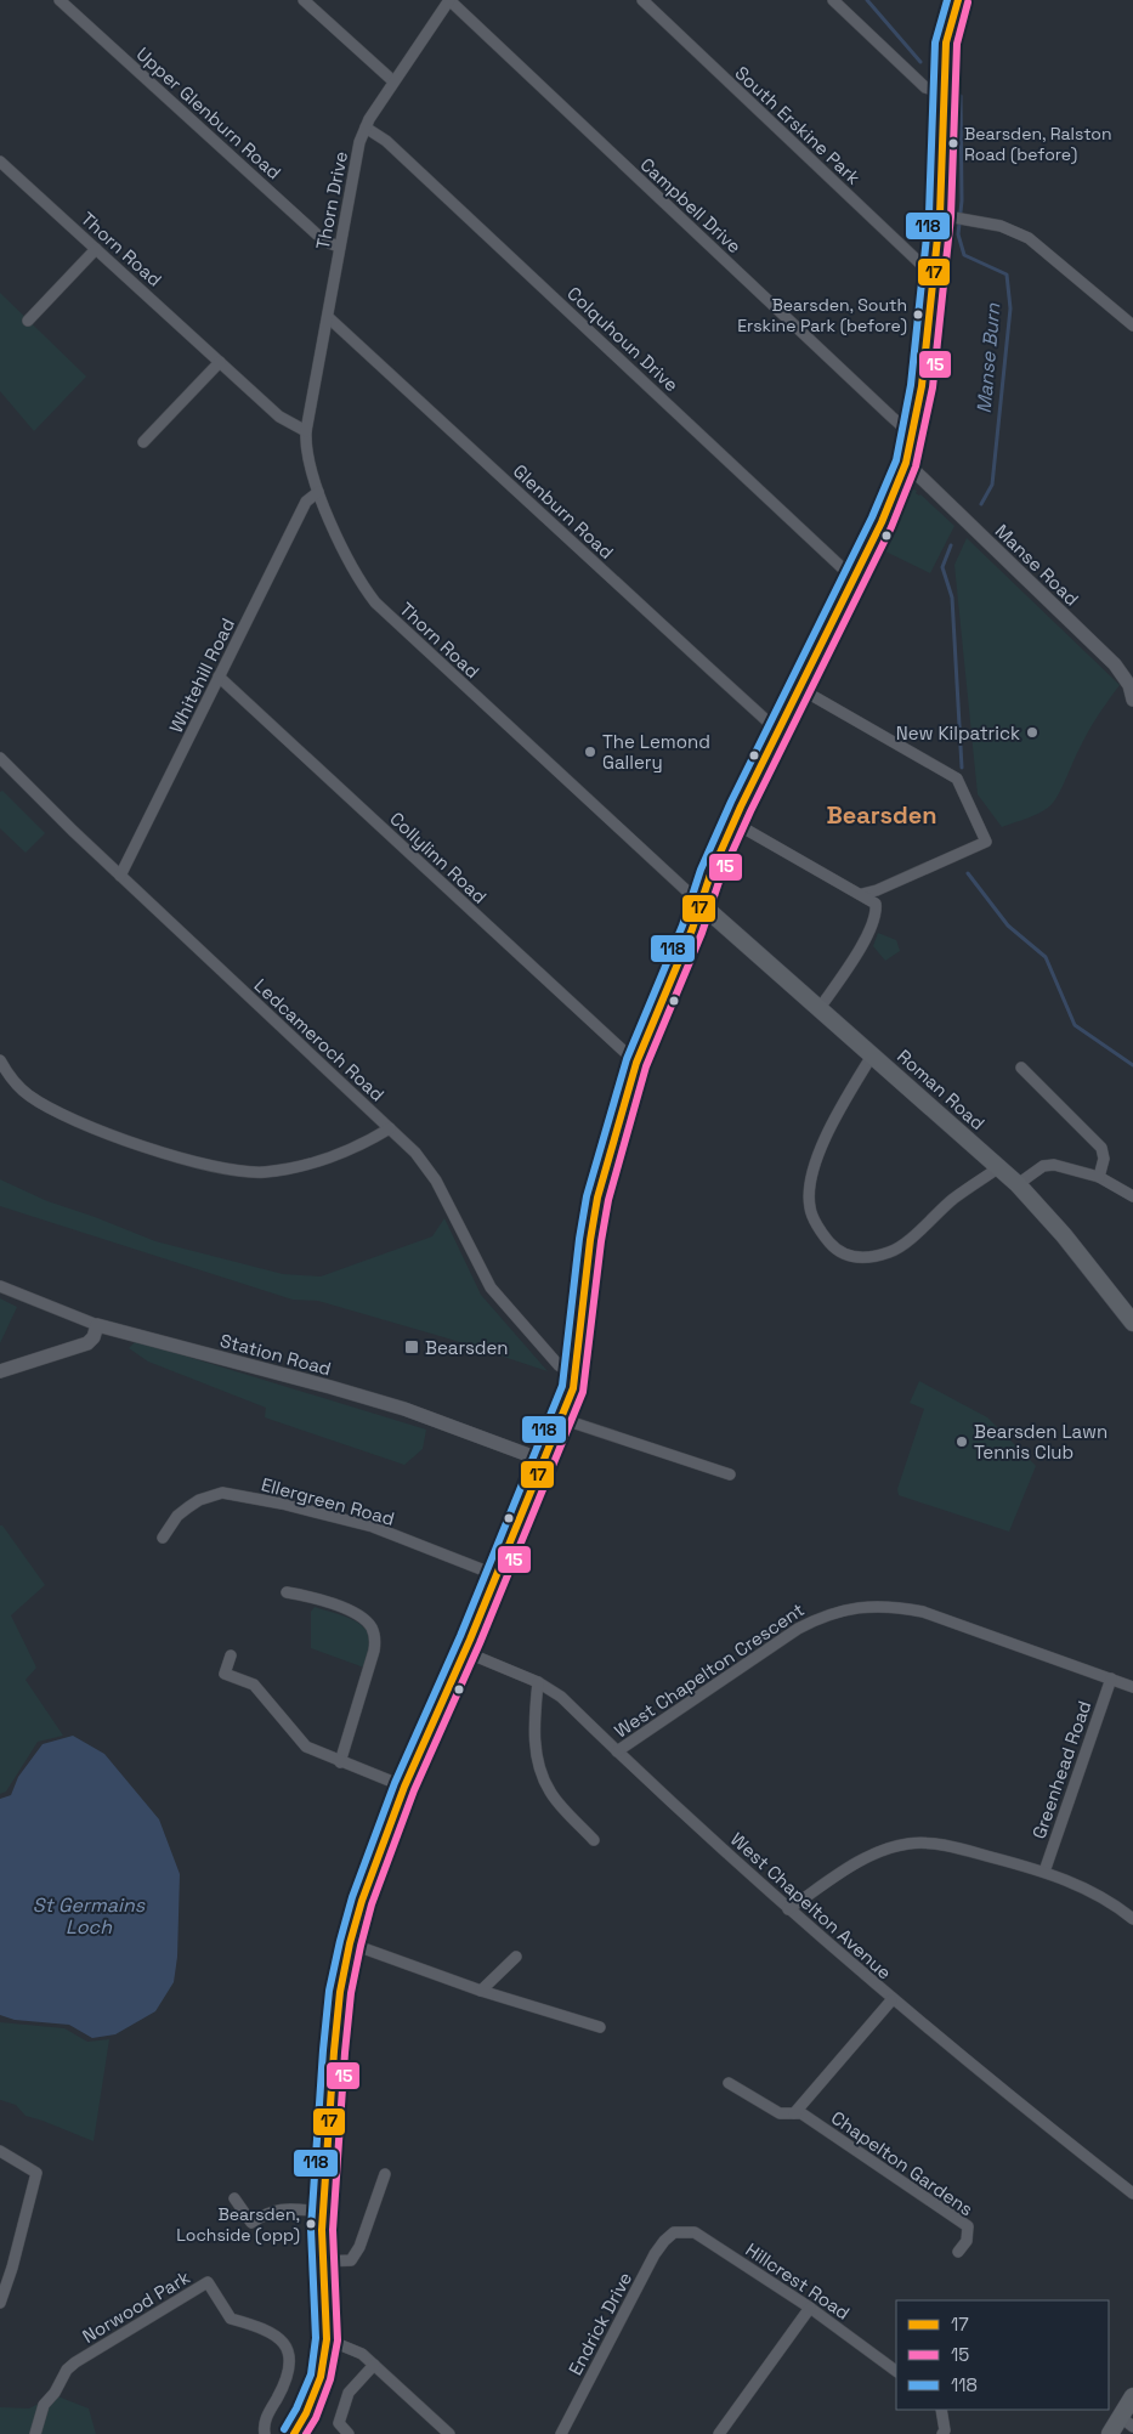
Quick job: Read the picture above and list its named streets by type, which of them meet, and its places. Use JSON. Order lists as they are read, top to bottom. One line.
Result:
{"streets":{"main road":["Roman Road"],"street":["Upper Glenburn Road","South Erskine Park","Thorn Drive","Campbell Drive","Thorn Road","Colquhoun Drive","Glenburn Road","Manse Road","Whitehill Road","Collylinn Road","Ledcameroch Road","Station Road","Ellergreen Road","West Chapelton Crescent","Greenhead Road","West Chapelton Avenue","Chapelton Gardens","Hillcrest Road","Norwood Park","Endrick Drive"]},"crossings":[["Upper Glenburn Road","Thorn Drive"],["Thorn Drive","Campbell Drive"],["Thorn Drive","Thorn Road"],["Thorn Drive","Colquhoun Drive"],["Thorn Drive","Glenburn Road"],["Thorn Road","Whitehill Road"],["Thorn Road","Roman Road"],["Whitehill Road","Collylinn Road"],["Whitehill Road","Ledcameroch Road"],["West Chapelton Crescent","Greenhead Road"],["West Chapelton Crescent","West Chapelton Avenue"],["Hillcrest Road","Endrick Drive"]],"districts":["Bearsden"],"water":["Manse Burn","St Germains Loch"],"places":{"other":["Bearsden, Ralston Road (before)","Bearsden, South Erskine Park (before)","New Kilpatrick","The Lemond Gallery","Bearsden Lawn Tennis Club","Bearsden, Lochside (opp)"],"transit":["Bearsden"]},"lines":["transit line 17","transit line 118","transit line 15"],"legend":["17","15","118"]}
